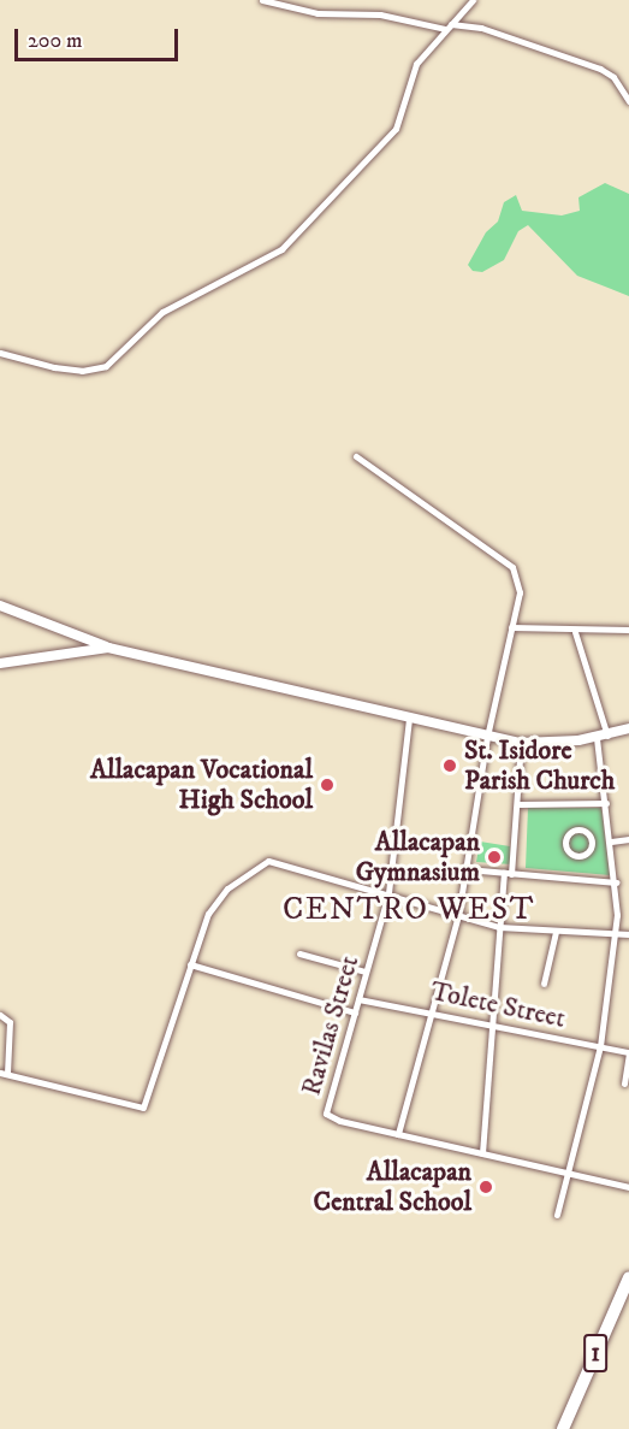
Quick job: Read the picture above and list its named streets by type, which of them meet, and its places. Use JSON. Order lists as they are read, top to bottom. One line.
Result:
{"streets":{"highway":["1"],"street":["Tolete Street","Ravilas Street"]},"crossings":[["Tolete Street","Ravilas Street"]],"districts":["CENTRO WEST"],"places":["St. Isidore Parish Church","Allacapan Vocational High School","Allacapan Gymnasium","Allacapan Central School"],"scale_bar":"200 m"}
